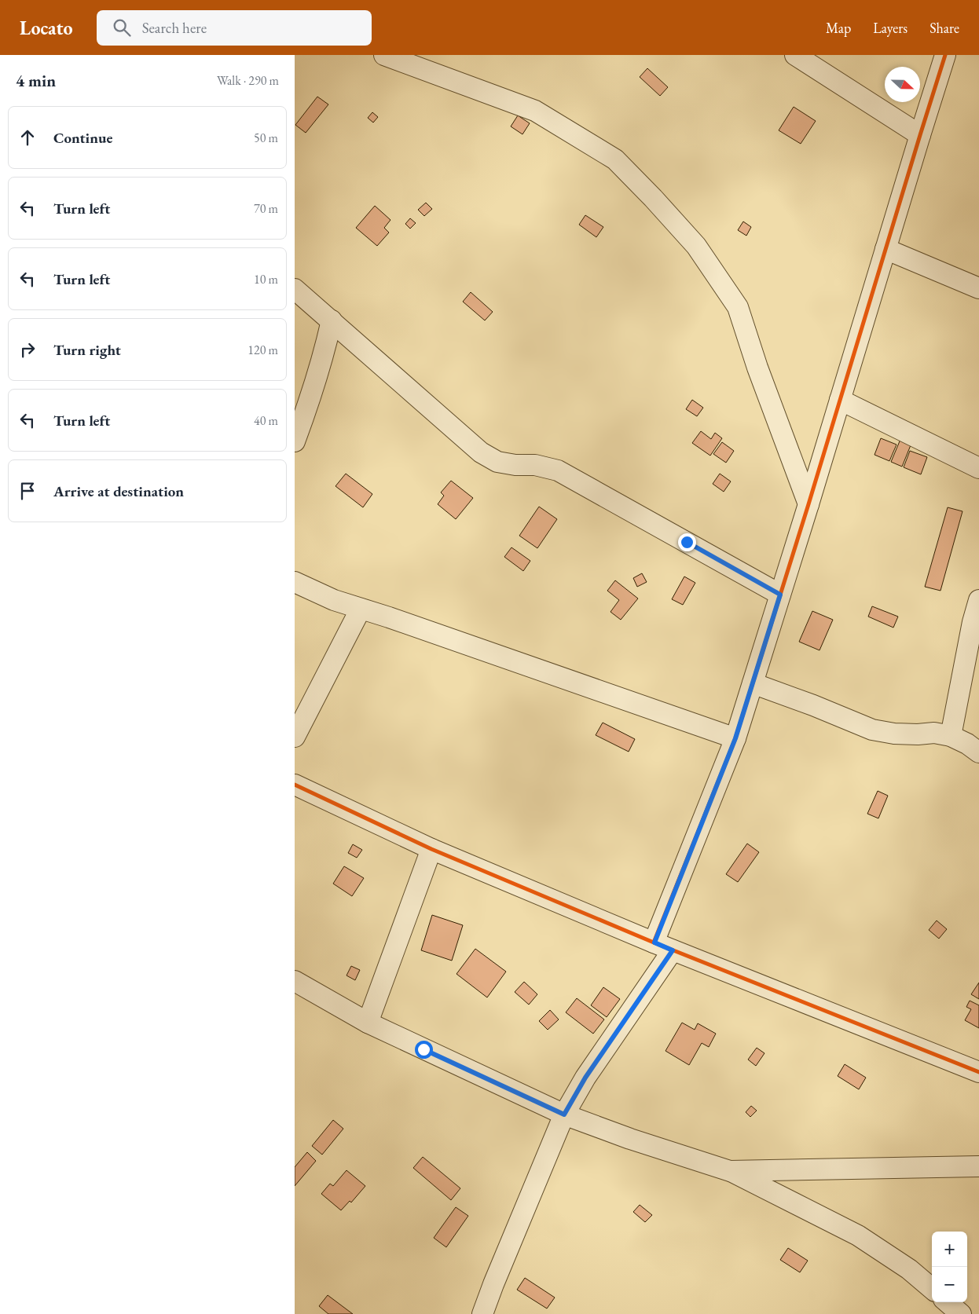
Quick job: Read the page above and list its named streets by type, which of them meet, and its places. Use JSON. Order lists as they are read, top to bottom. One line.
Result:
{"north":"right","page":{"header":"Locato","search":"Search here","nav":["Map","Layers","Share"],"heading":["4 min","Walk · 290 m"],"list":[["Continue","50 m"],["Turn left","70 m"],["Turn left","10 m"],["Turn right","120 m"],["Turn left","40 m"],"Arrive at destination"],"map_buttons":["+","−"]}}
